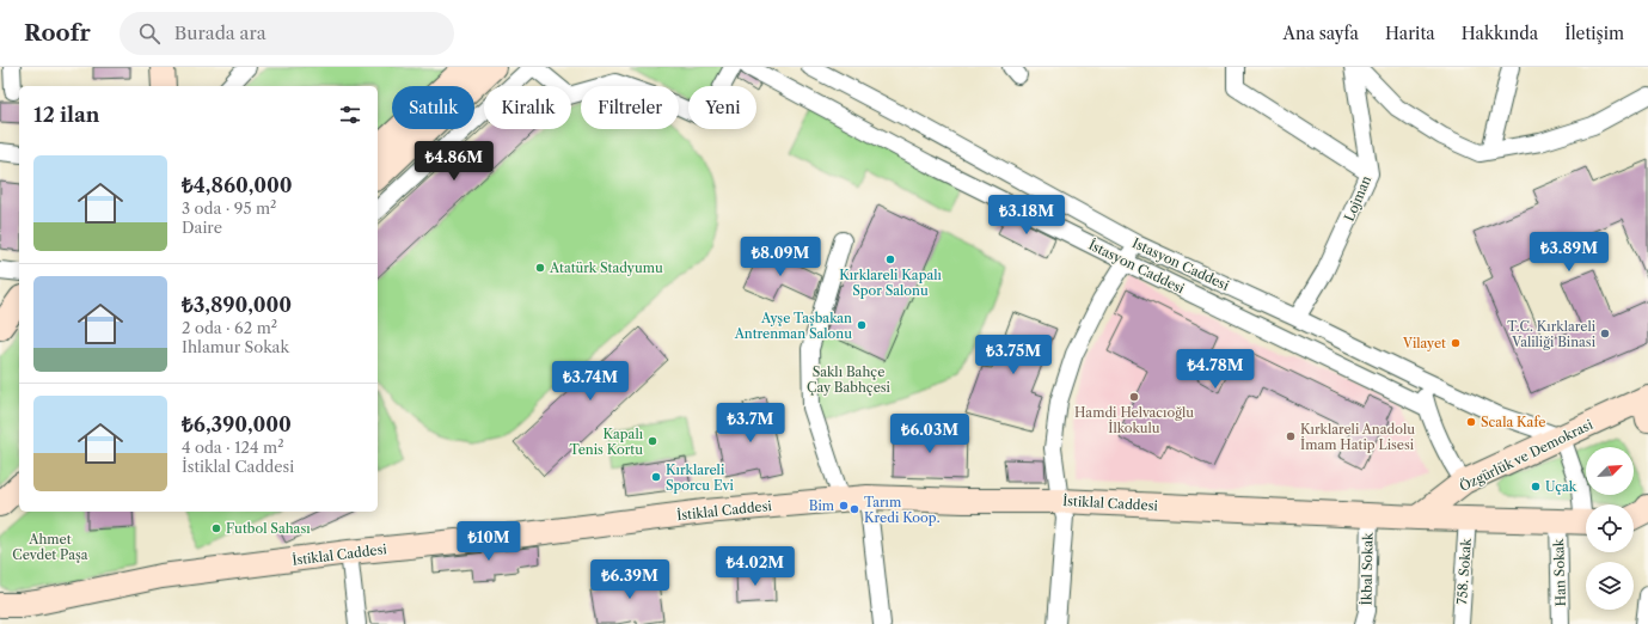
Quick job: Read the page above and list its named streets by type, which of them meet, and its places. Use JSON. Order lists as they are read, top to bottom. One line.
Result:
{"streets":{"street":["Lojman","Istasyon Caddesi","İstasyon Caddesi","Özgürlük ve Demokrasi","İstiklal Caddesi","İkbal Sokak","758. Sokak","Han Sokak"]},"crossings":[["Lojman","Istasyon Caddesi"],["Istasyon Caddesi","Özgürlük ve Demokrasi"],["Özgürlük ve Demokrasi","İstiklal Caddesi"],["İstiklal Caddesi","İkbal Sokak"]],"parks":["Saklı Bahçe Çay Babhçesi","Ahmet Cevdet Paşa"],"places":["Kırklareli Kapalı Spor Salonu","Atatürk Stadyumu","Ayşe Taşbakan Antrenman Salonu","T.C. Kırklareli Valiliği Binasi","Vilayet","Hamdi Helvacıoğlu İlkokulu","Scala Kafe","Kırklareli Anadolu İmam Hatip Lisesi","Kapalı Tenis Kortu","Kırklareli Sporcu Evi","Uçak","Bim","Tarım Kredi Koop.","Futbol Sahası"],"north":"top right","page":{"header":"Roofr","search":"Burada ara","nav":["Ana sayfa","Harita","Hakkında","İletişim"],"chip":["Satılık","Kiralık","Filtreler","Yeni"],"heading":"12 ilan","price":["₺4.86M","₺3.18M","₺3.89M","₺8.09M","₺3.75M","₺4.78M","₺3.74M","₺3.7M","₺6.03M","₺10M","₺4.02M","₺6.39M"],"list":[{"name":"₺4,860,000","note":"3 oda · 95 m² · Daire"},{"name":"₺3,890,000","note":"2 oda · 62 m² · Ihlamur Sokak"},{"name":"₺6,390,000","note":"4 oda · 124 m² · İstiklal Caddesi"}]}}
